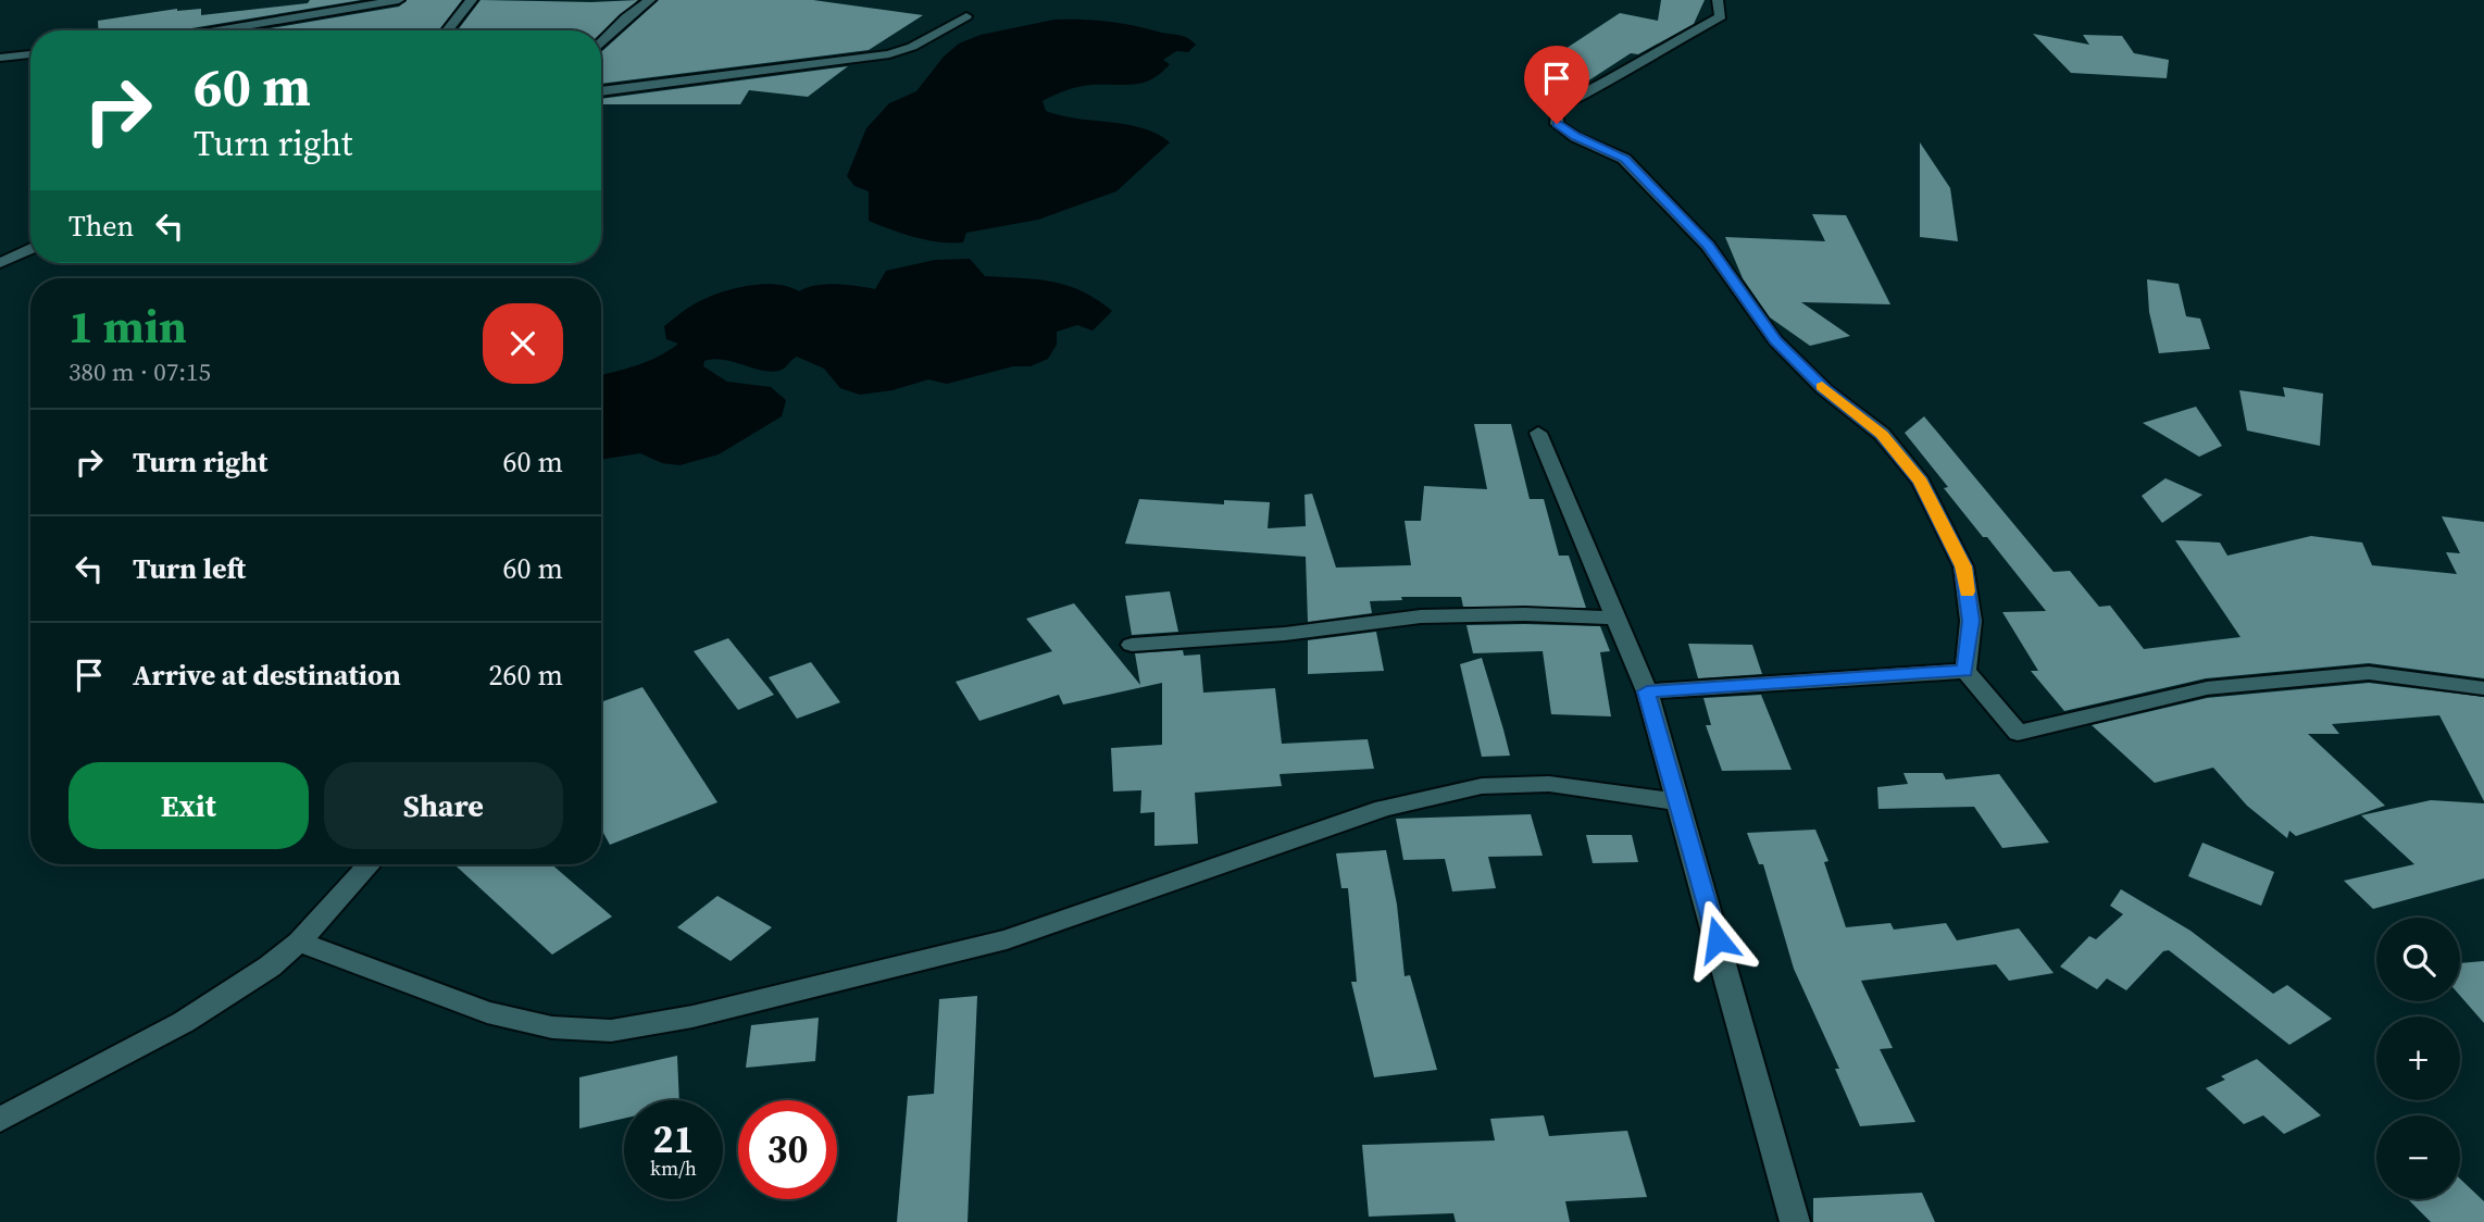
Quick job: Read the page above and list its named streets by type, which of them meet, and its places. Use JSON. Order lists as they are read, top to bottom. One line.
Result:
{"page":{"turn":["60 m","Turn right"],"then":"Then","heading":["1 min","380 m · 07:15"],"list":[{"name":"Turn right","value":"60 m"},{"name":"Turn left","value":"60 m"},{"name":"Arrive at destination","value":"260 m"}],"buttons":["Exit","Share"],"map_buttons":["+","−"],"speed":"21 km/h","limit":"30"}}
